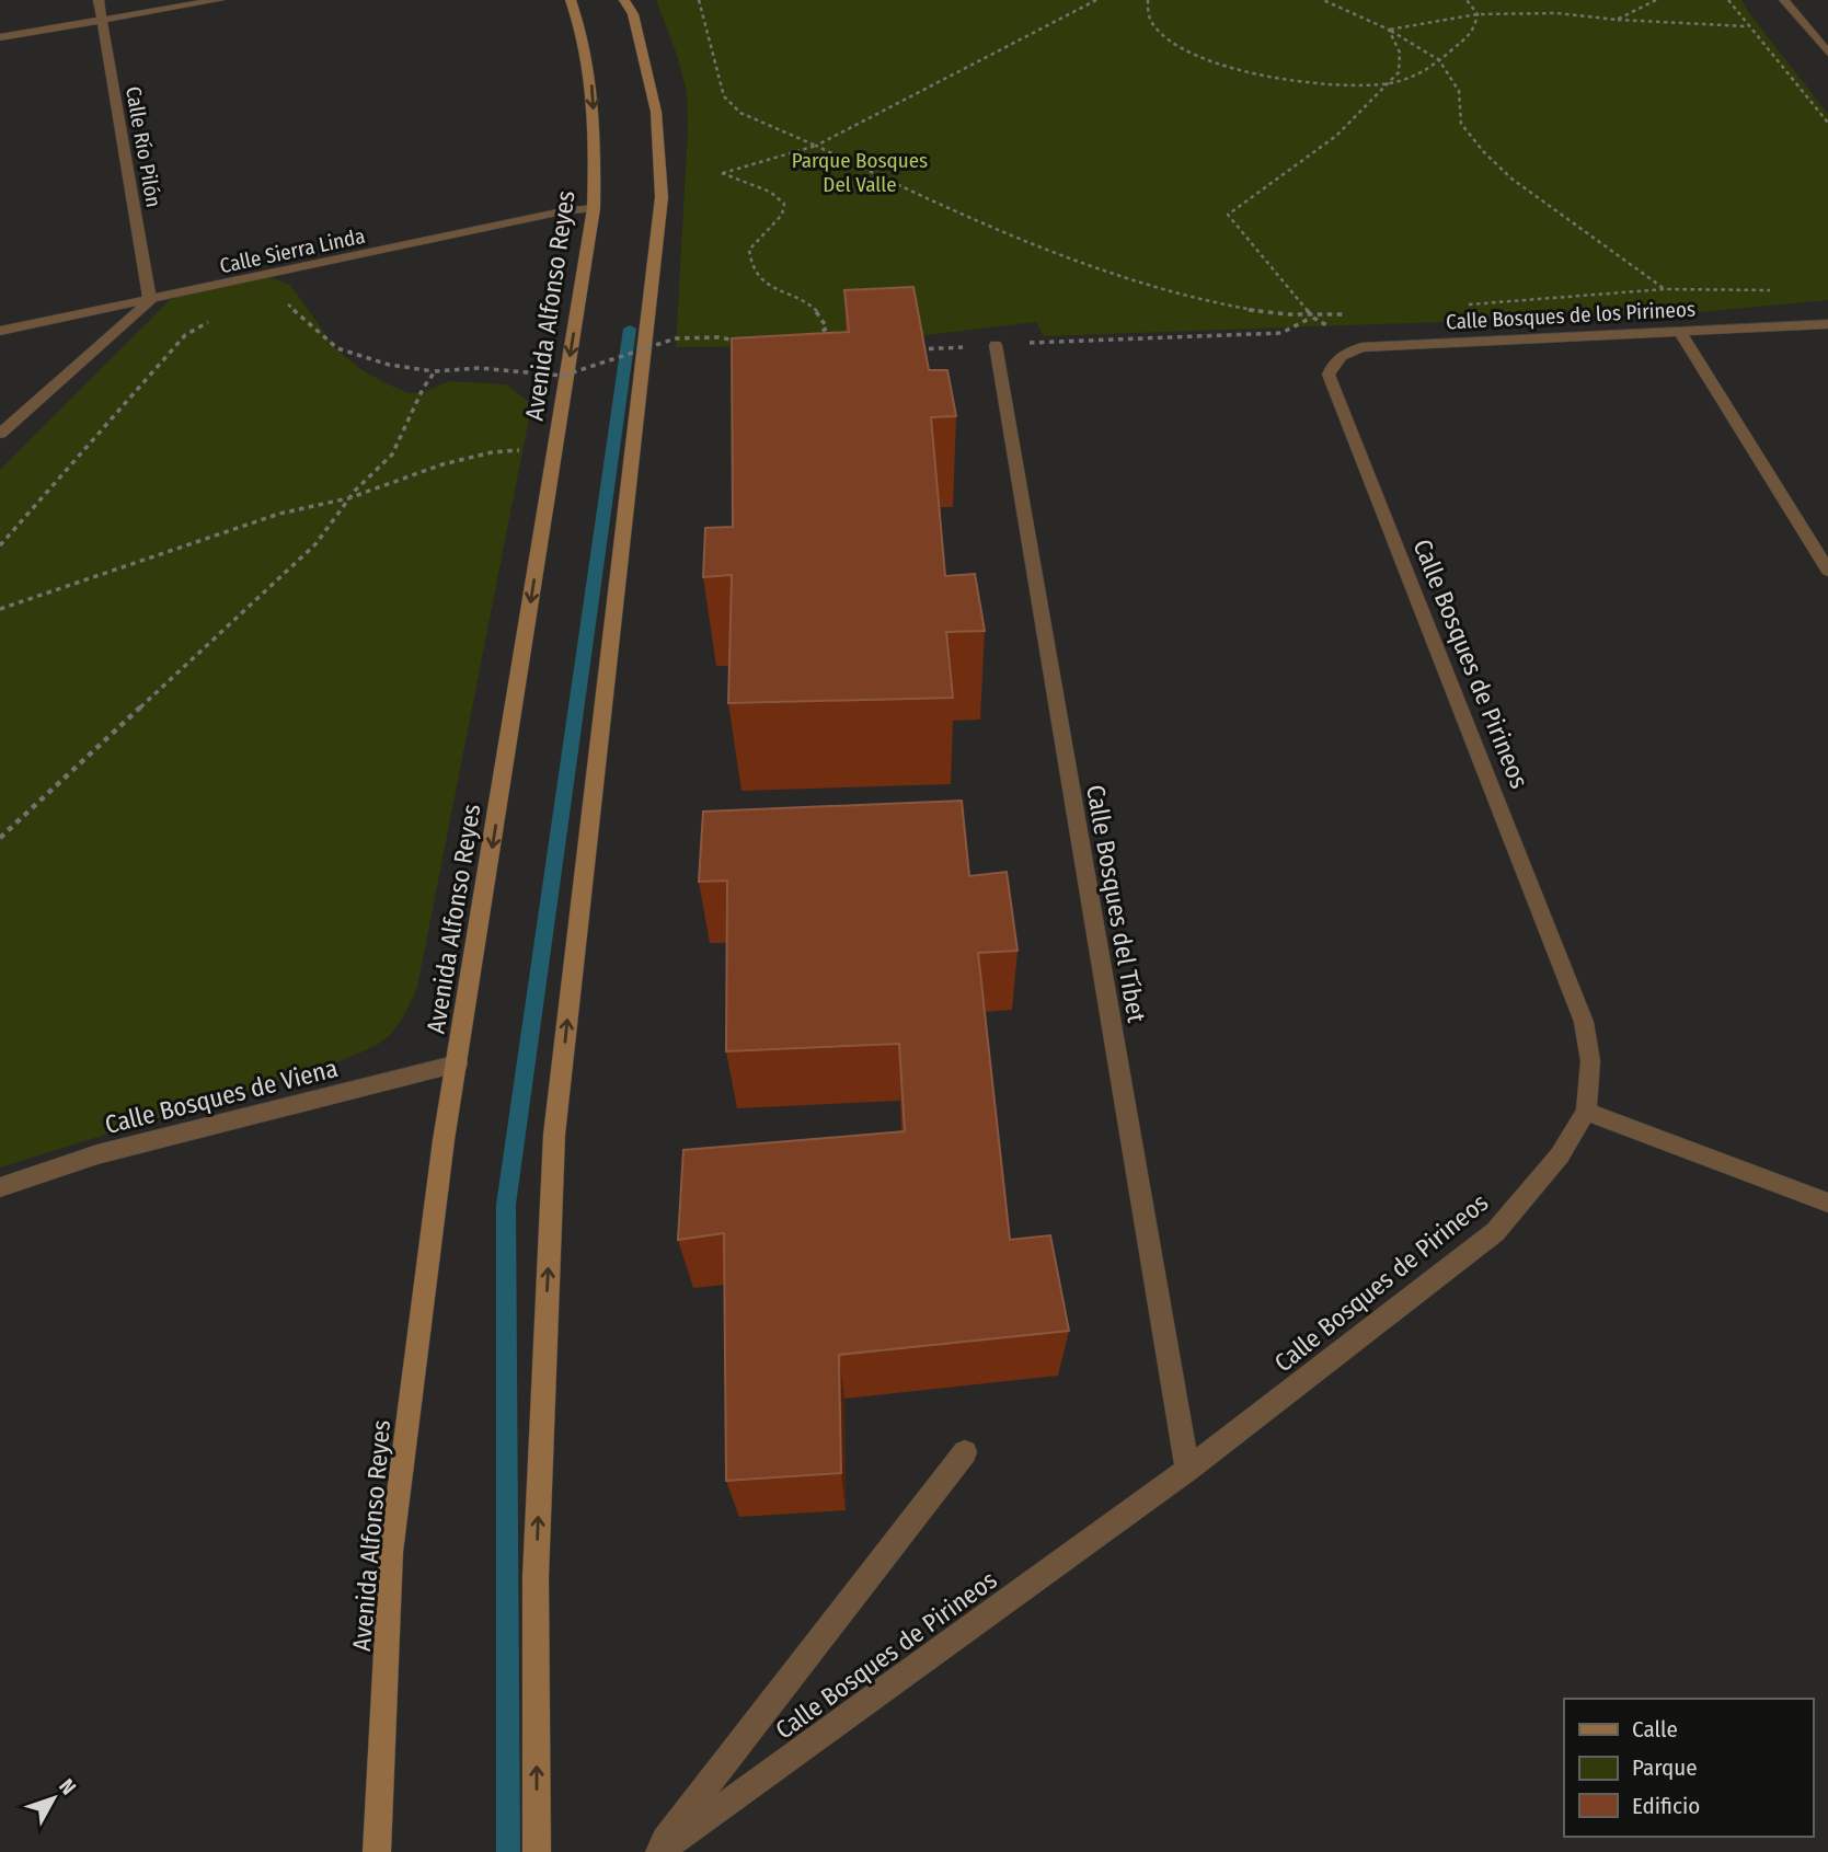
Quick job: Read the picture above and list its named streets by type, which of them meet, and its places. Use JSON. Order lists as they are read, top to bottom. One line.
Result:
{"streets":{"main road":["Avenida Alfonso Reyes"],"street":["Calle Río Pilón","Calle Sierra Linda","Calle Bosques de los Pirineos","Calle Bosques de Pirineos","Calle Bosques del Tíbet","Calle Bosques de Viena"]},"crossings":[["Calle Río Pilón","Calle Sierra Linda"],["Calle Sierra Linda","Avenida Alfonso Reyes"],["Avenida Alfonso Reyes","Calle Bosques de Viena"],["Calle Bosques de los Pirineos","Calle Bosques de Pirineos"],["Calle Bosques de Pirineos","Calle Bosques del Tíbet"]],"parks":["Parque Bosques Del Valle"],"legend":["Calle","Parque","Edificio"],"north":"top right"}
